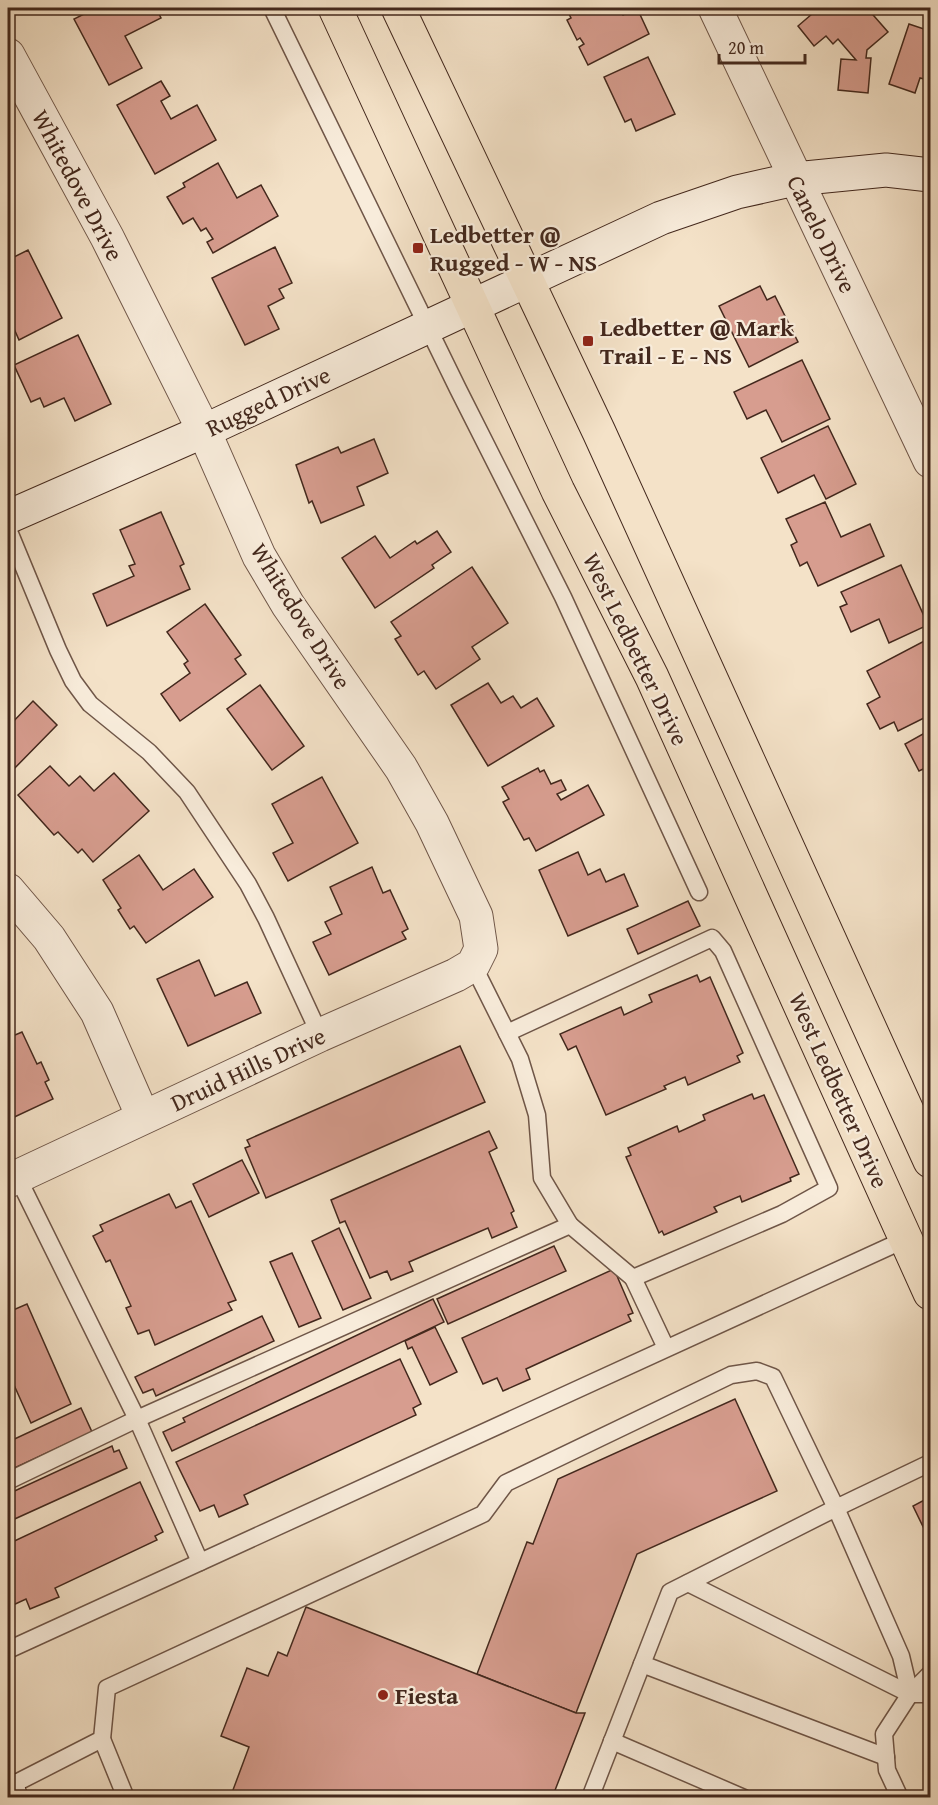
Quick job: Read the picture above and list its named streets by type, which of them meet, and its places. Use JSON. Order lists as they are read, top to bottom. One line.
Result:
{"streets":{"main road":["West Ledbetter Drive"],"street":["Whitedove Drive","Canelo Drive","Rugged Drive","Druid Hills Drive"]},"crossings":[["Whitedove Drive","Rugged Drive"],["Whitedove Drive","Druid Hills Drive"],["Canelo Drive","Rugged Drive"],["Rugged Drive","West Ledbetter Drive"]],"places":{"transit":["Ledbetter @ Rugged - W - NS","Ledbetter @ Mark Trail - E - NS"],"other":["Fiesta"]},"scale_bar":"20 m"}
